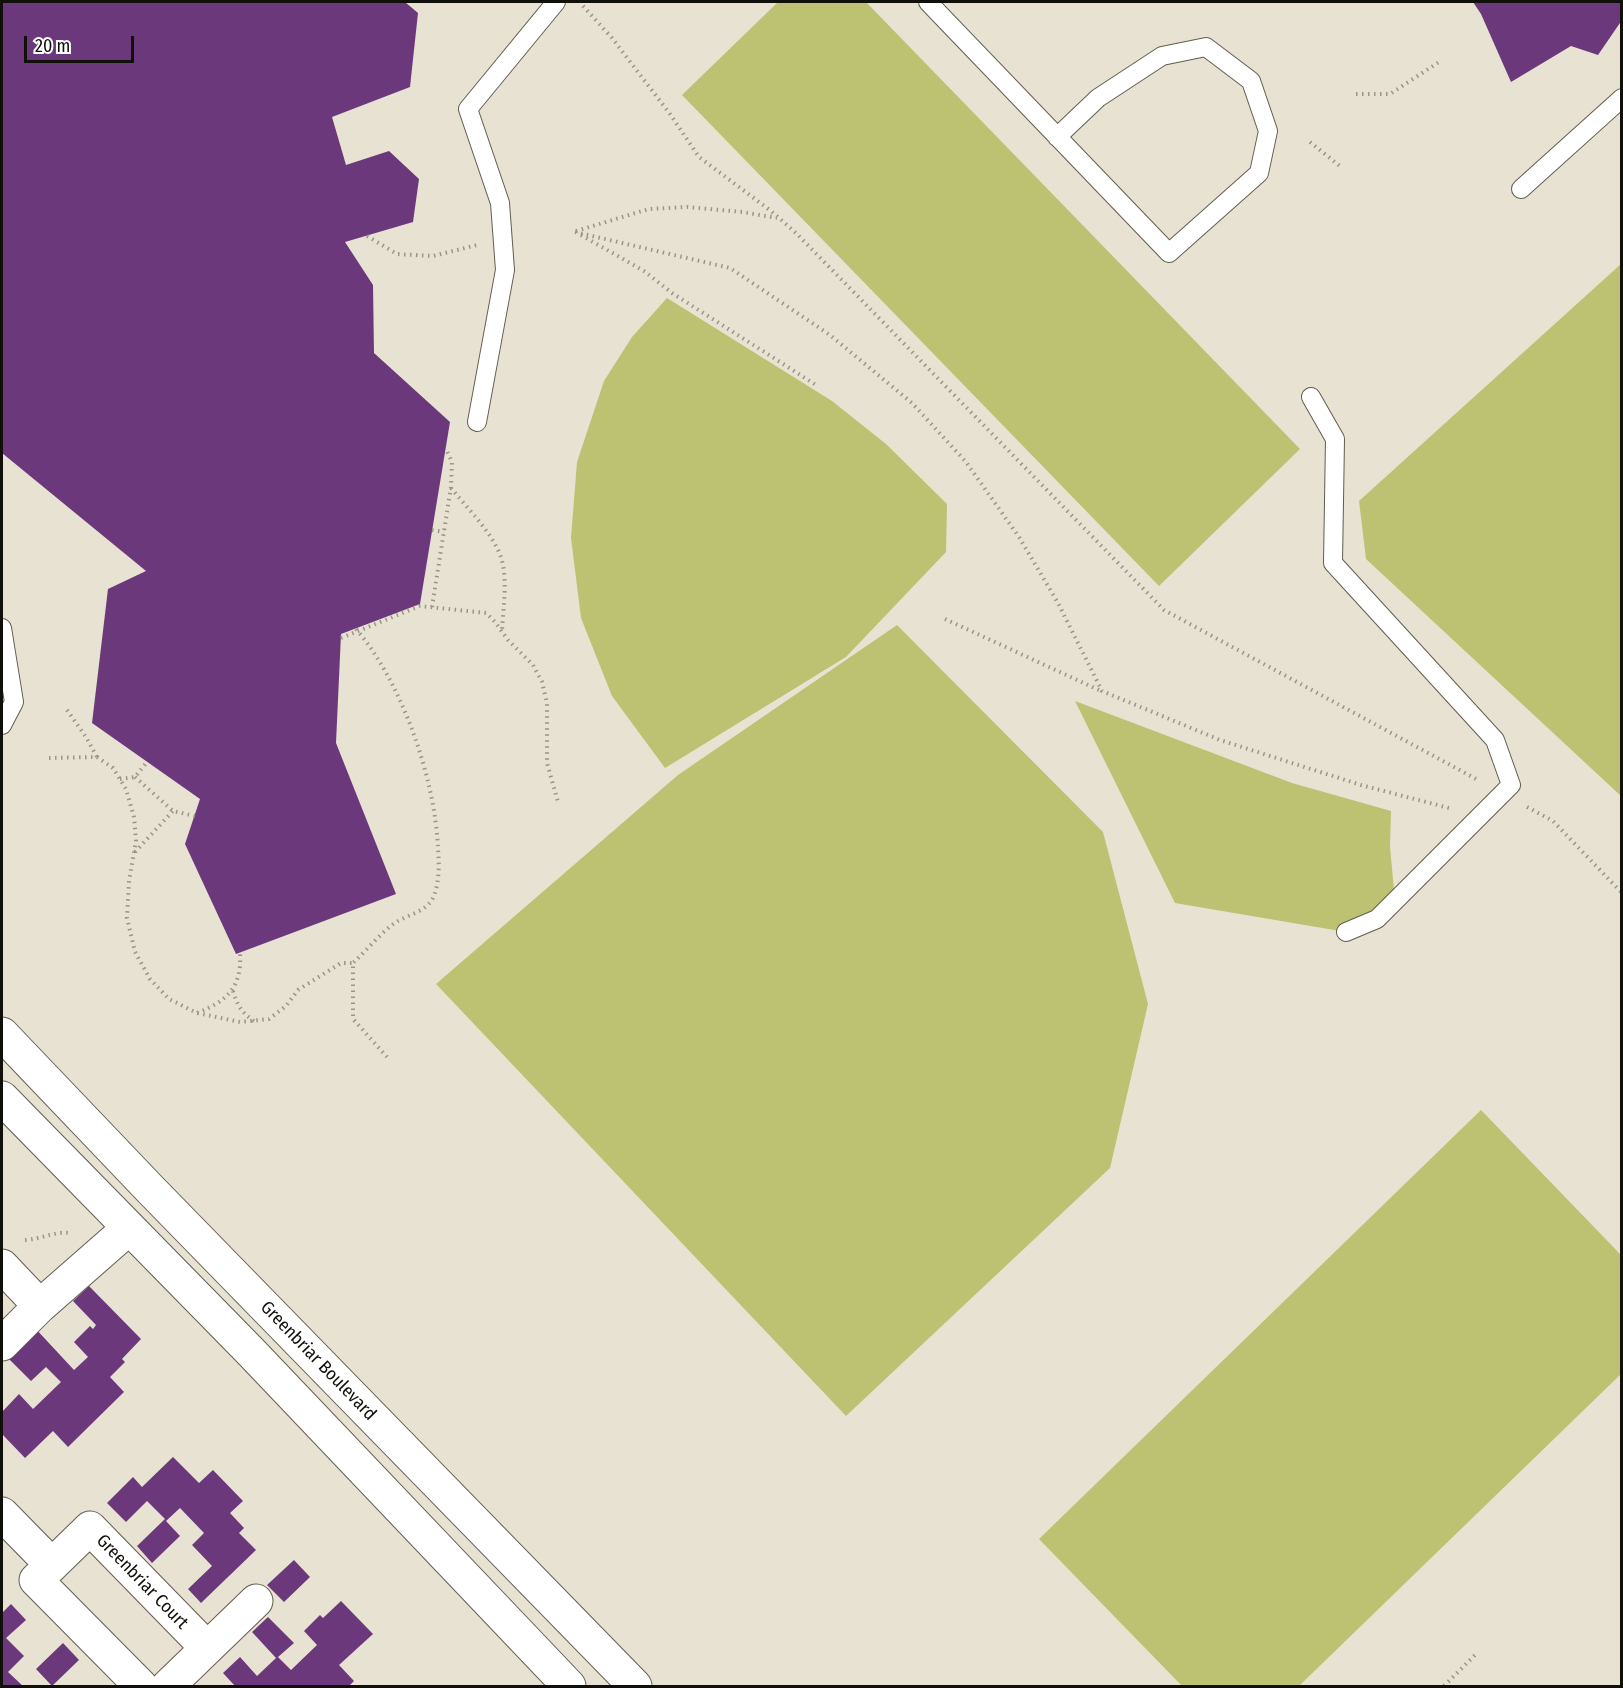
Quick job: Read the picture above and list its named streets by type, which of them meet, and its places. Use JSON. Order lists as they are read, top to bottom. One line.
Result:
{"streets":{"street":["Greenbriar Boulevard","Greenbriar Court"]},"scale_bar":"20 m"}
